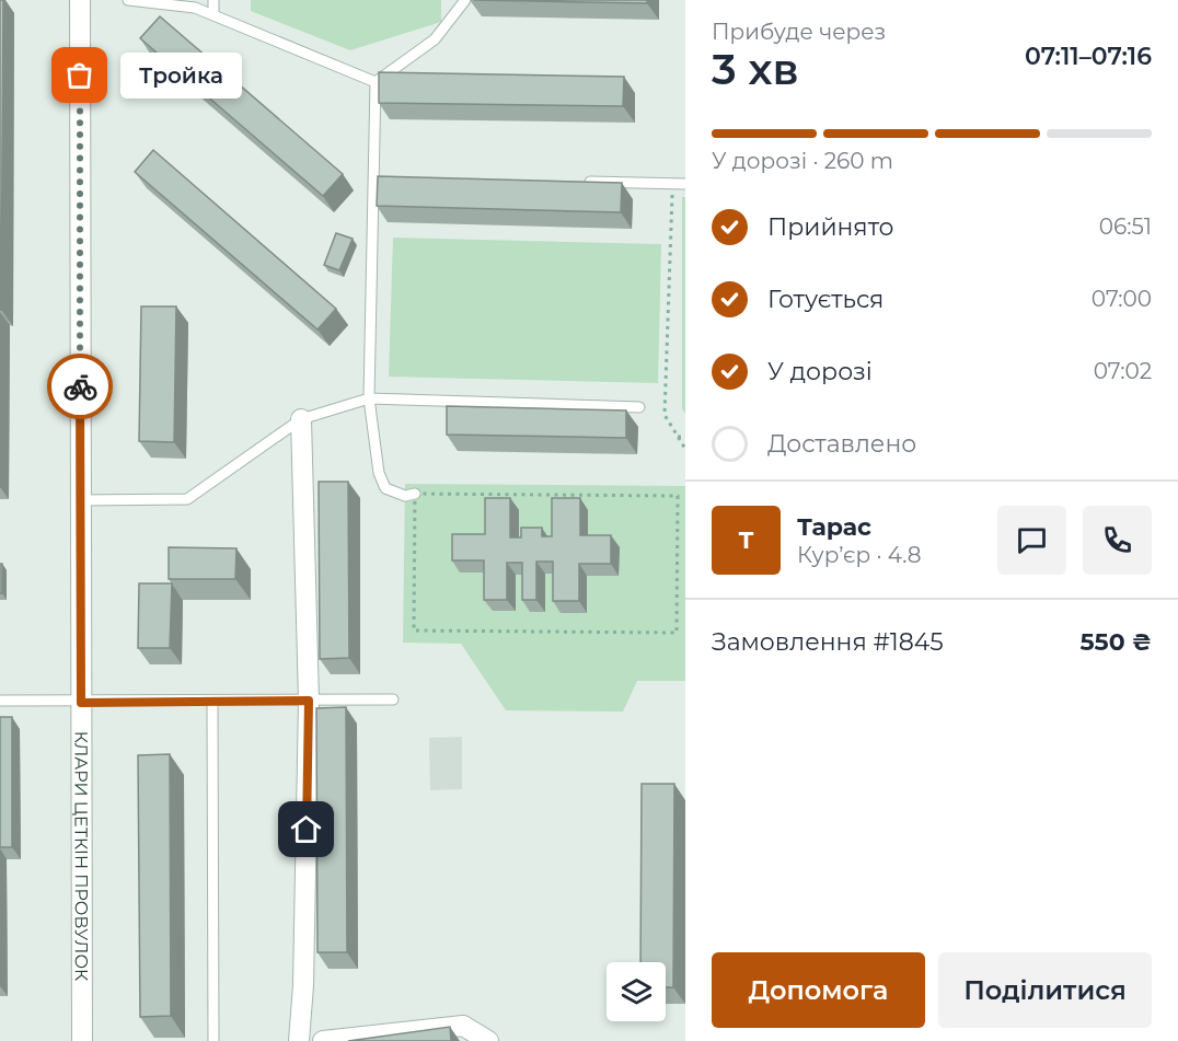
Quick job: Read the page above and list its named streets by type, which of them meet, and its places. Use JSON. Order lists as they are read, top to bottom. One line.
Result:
{"streets":{"street":["КЛАРИ ЦЕТКІН ПРОВУЛОК"]},"places":["Тройка"],"page":{"heading":["3 хв","Прибуде через","07:11–07:16"],"panel":["Тарас","Кур’єр · 4.8","Замовлення #1845","550 ₴"],"bubble":"Тройка","bar":"У дорозі · 260 m","list":[["Прийнято","06:51"],["Готується","07:00"],["У дорозі","07:02"],"Доставлено"],"round":"Т","buttons":["Допомога","Поділитися"]}}
